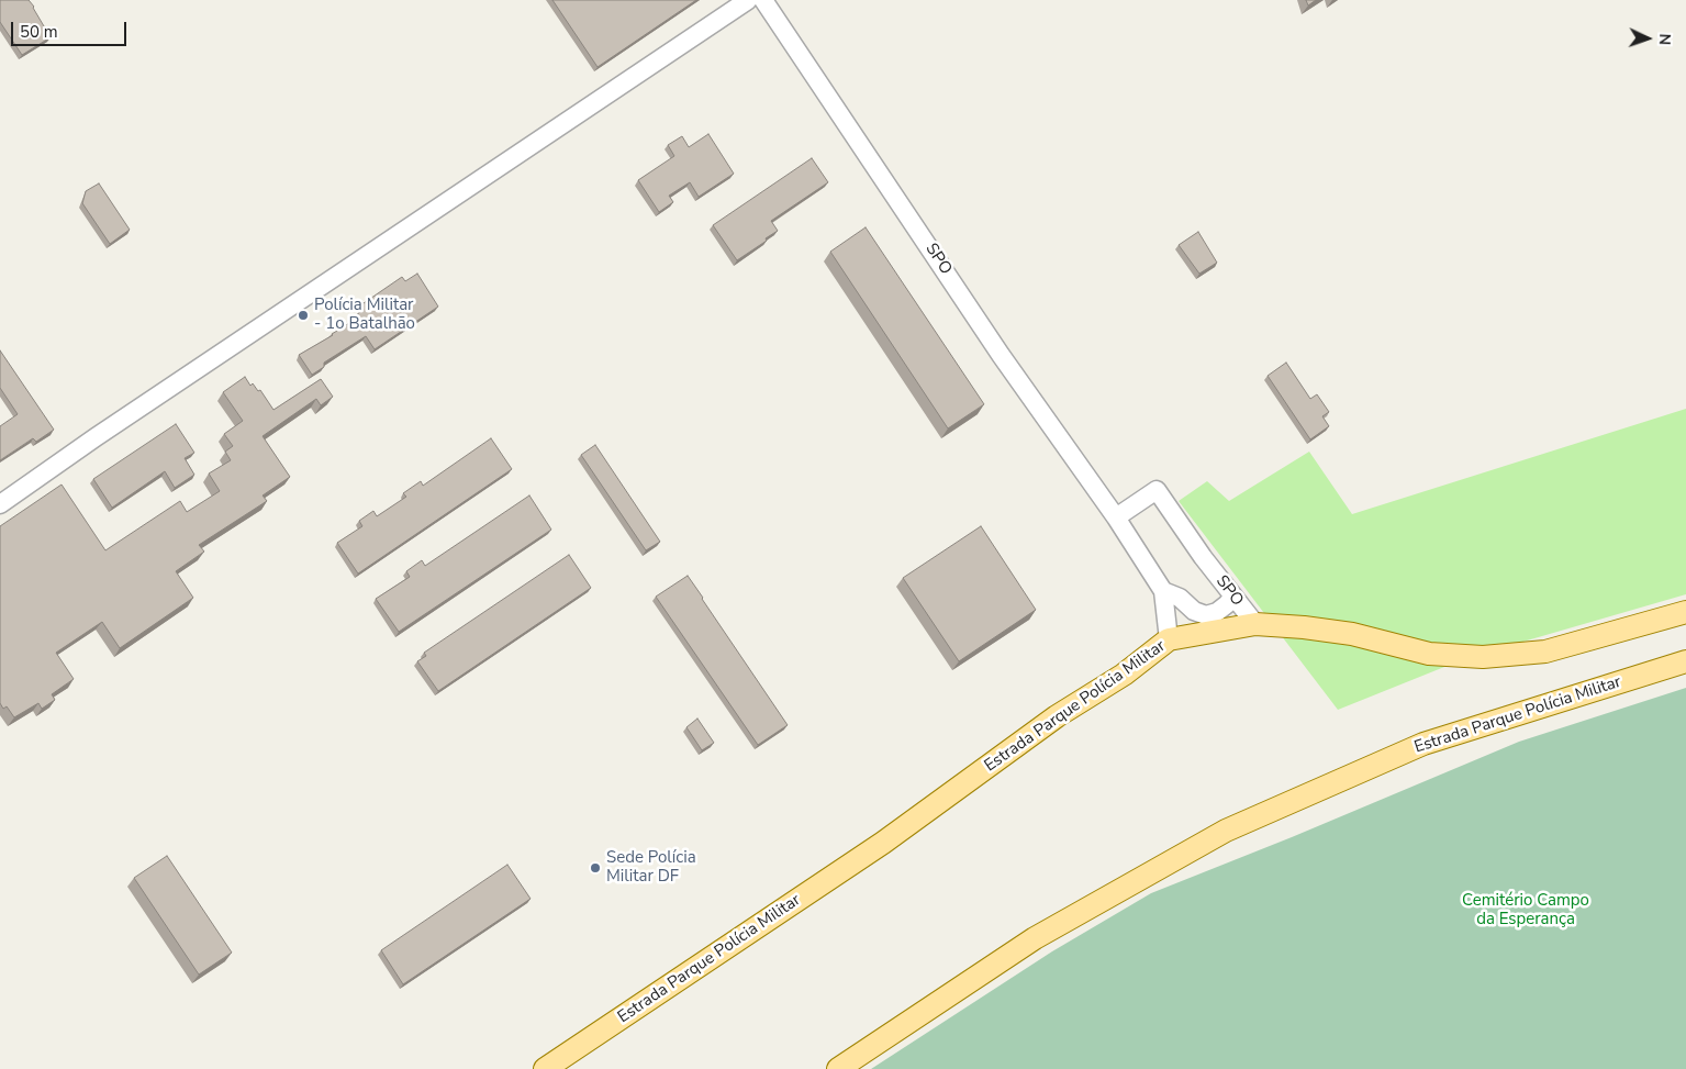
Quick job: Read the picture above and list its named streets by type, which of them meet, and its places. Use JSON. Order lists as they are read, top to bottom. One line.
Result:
{"streets":{"main road":["Estrada Parque Polícia Militar"],"street":["SPO"]},"crossings":[["SPO","Estrada Parque Polícia Militar"]],"parks":["Cemitério Campo da Esperança"],"places":["Polícia Militar - 1o Batalhão","Sede Polícia Militar DF"],"scale_bar":"50 m","north":"right"}
